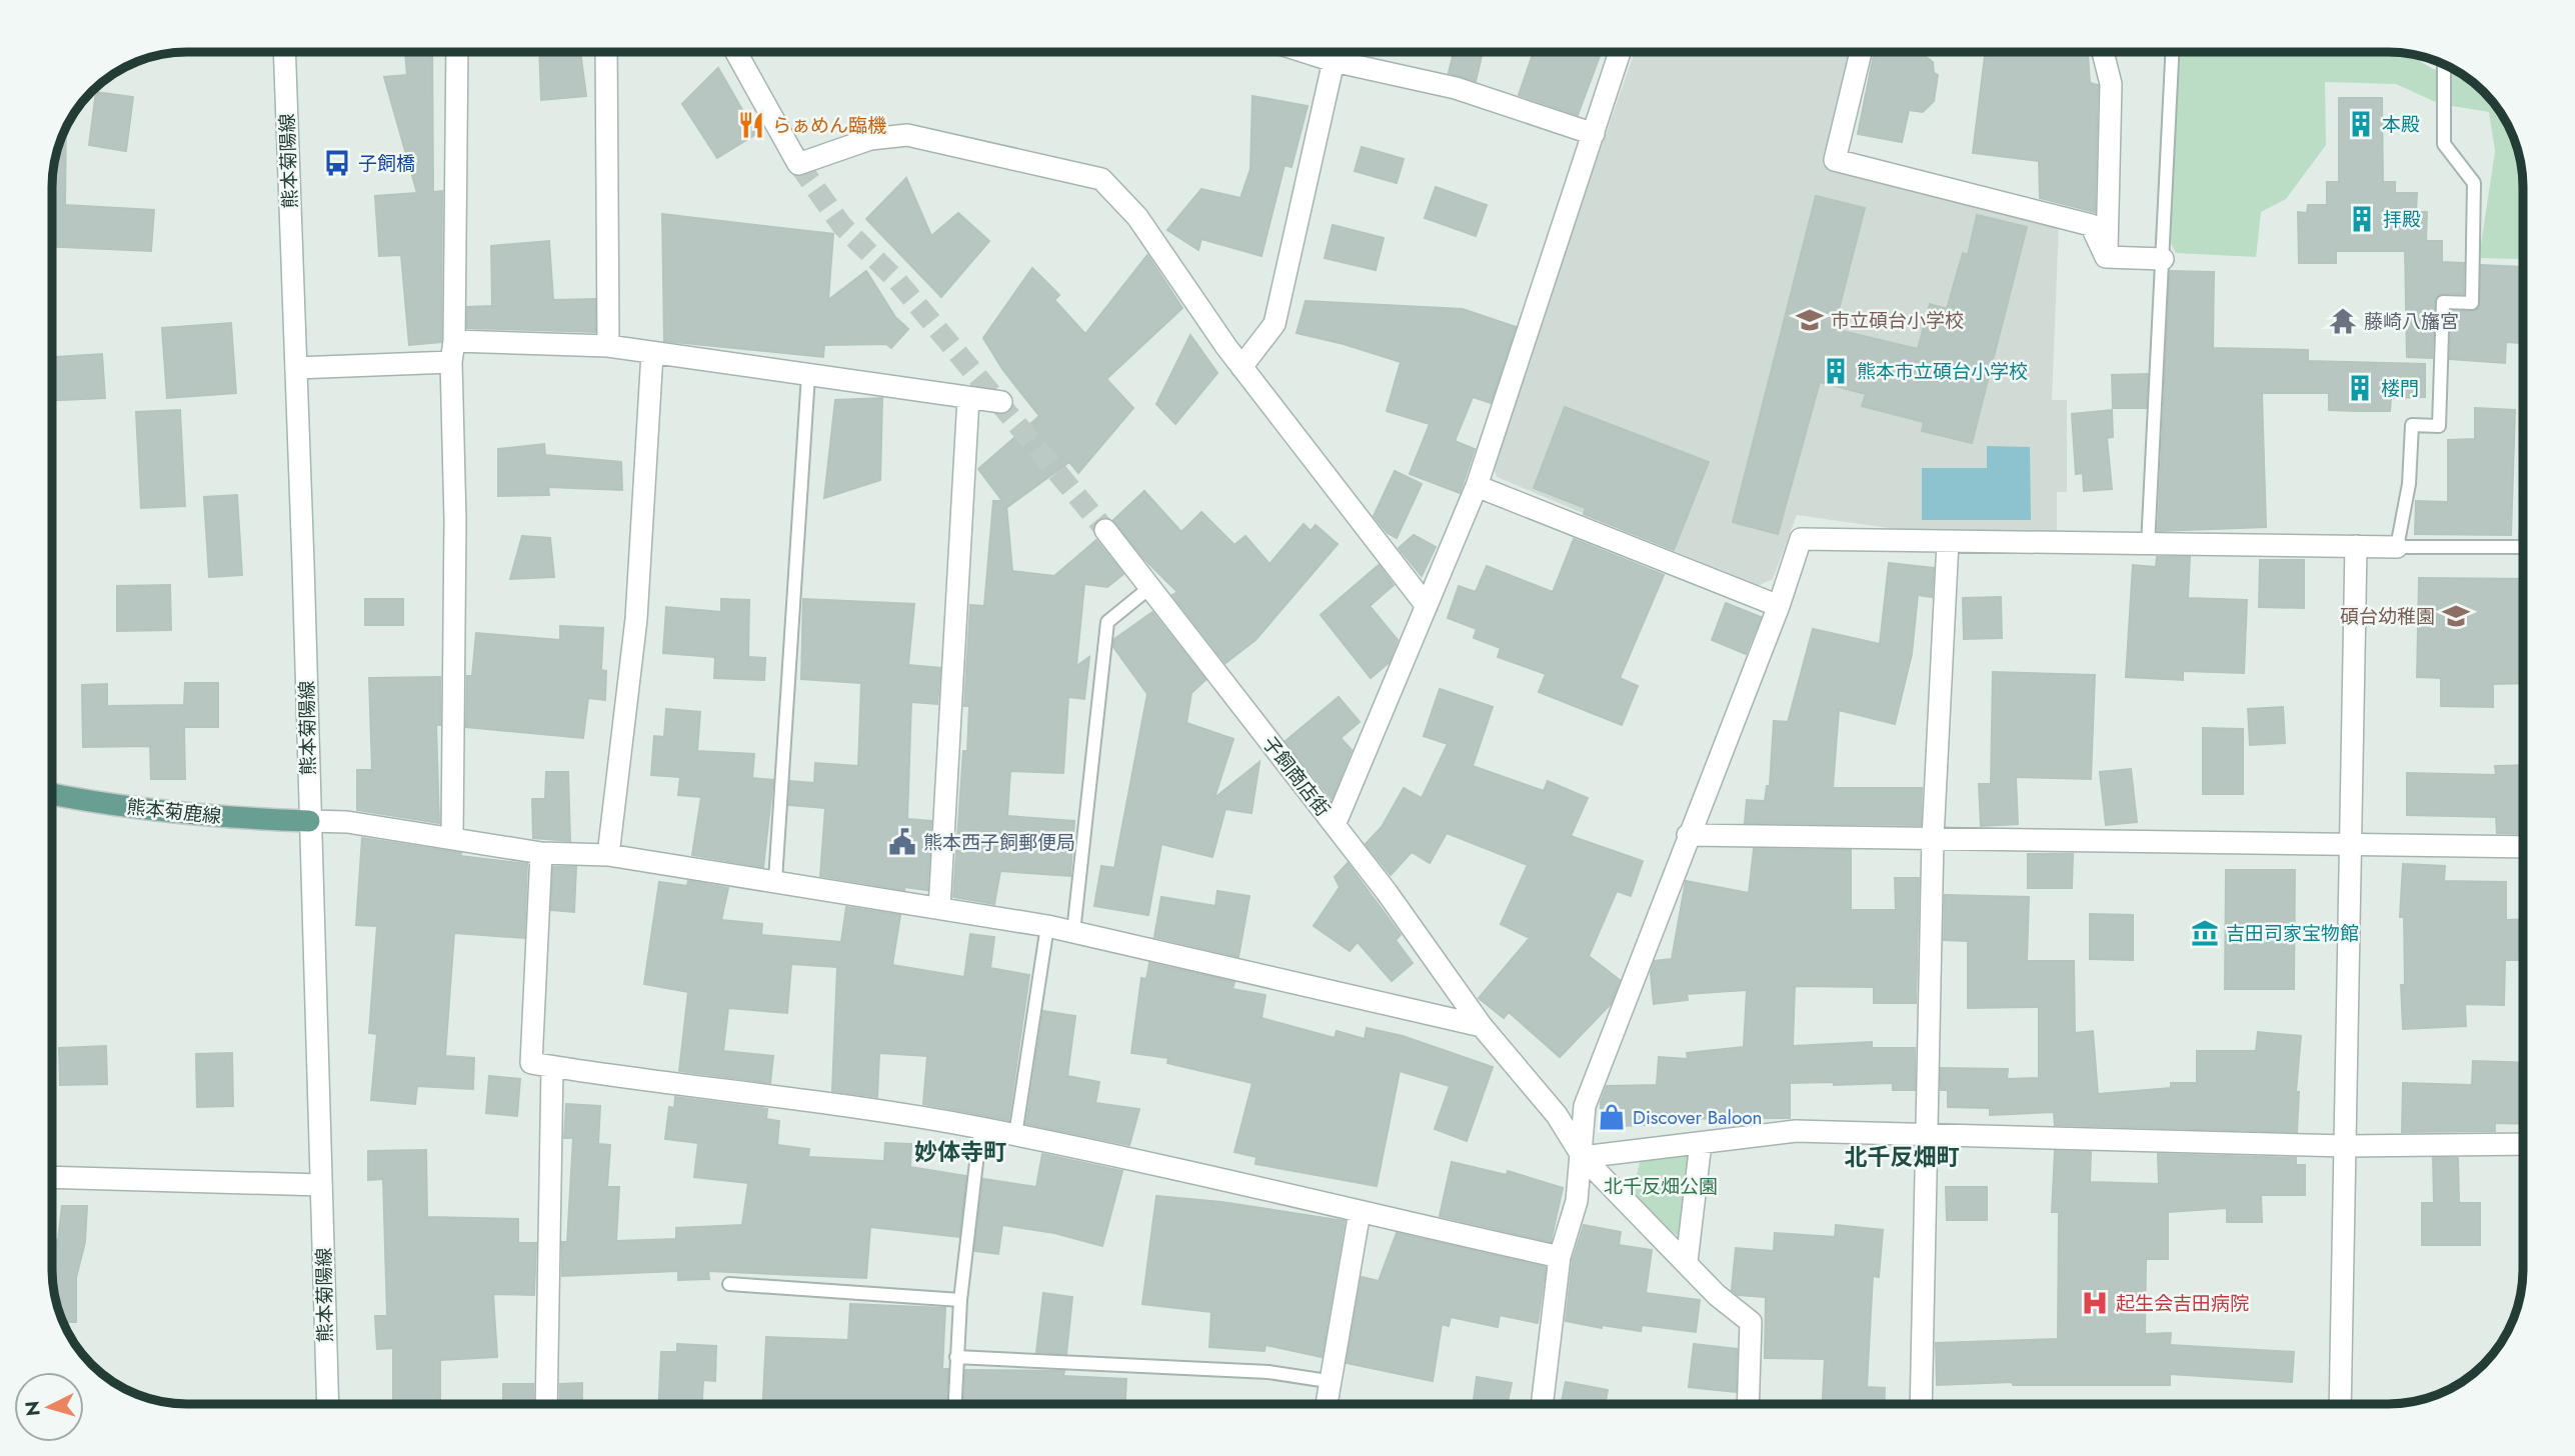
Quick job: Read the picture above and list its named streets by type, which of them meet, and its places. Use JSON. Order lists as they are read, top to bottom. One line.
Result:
{"streets":{"main road":["熊本菊鹿線"],"street":["熊本菊陽線","子飼商店街"]},"crossings":[["熊本菊陽線","熊本菊鹿線"]],"districts":["妙体寺町","北千反畑町"],"parks":["北千反畑公園"],"places":{"building":["本殿","拝殿","熊本市立碩台小学校","楼門"],"restaurant":["らぁめん臨機"],"bus stop":["子飼橋"],"school or university":["市立碩台小学校","碩台幼稚園"],"temple":["藤崎八旛宮"],"public building":["熊本西子飼郵便局"],"museum":["吉田司家宝物館"],"shop":["Discover Baloon"],"hospital":["起生会吉田病院"]},"north":"left"}
